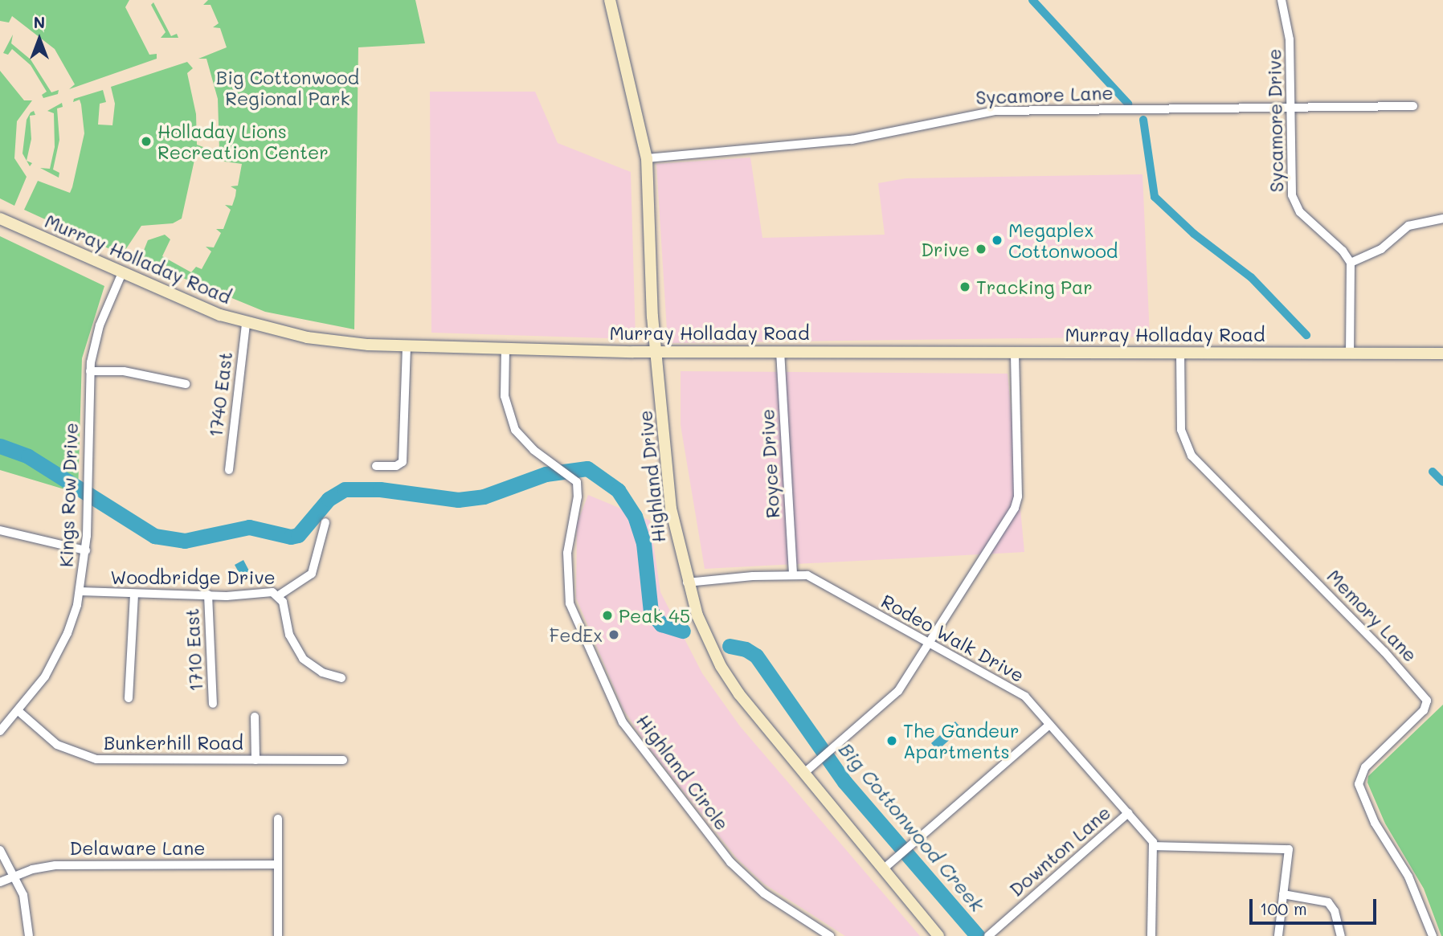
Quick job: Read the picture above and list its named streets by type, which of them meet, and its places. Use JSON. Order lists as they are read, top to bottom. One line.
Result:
{"streets":{"main road":["Murray Holladay Road","Highland Drive"],"street":["Sycamore Lane","Sycamore Drive","1740 East","Royce Drive","Kings Row Drive","Woodbridge Drive","Memory Lane","Rodeo Walk Drive","1710 East","Bunkerhill Road","Highland Circle","Delaware Lane","Downton Lane"]},"crossings":[["Sycamore Lane","Sycamore Drive"],["Sycamore Lane","Highland Drive"],["Murray Holladay Road","1740 East"],["Murray Holladay Road","Royce Drive"],["Murray Holladay Road","Highland Drive"],["Murray Holladay Road","Kings Row Drive"],["Murray Holladay Road","Memory Lane"],["Murray Holladay Road","Highland Circle"],["Royce Drive","Rodeo Walk Drive"],["Highland Drive","Rodeo Walk Drive"],["Kings Row Drive","Woodbridge Drive"],["Kings Row Drive","Bunkerhill Road"],["Woodbridge Drive","1710 East"],["Rodeo Walk Drive","Downton Lane"]],"water":["Big Cottonwood Creek"],"parks":["Big Cottonwood Regional Park"],"places":["Holladay Lions Recreation Center","Megaplex Cottonwood","Drive","Tracking Par","Peak 45","FedEx","The Gandeur Apartments"],"scale_bar":"100 m","north":"top"}
